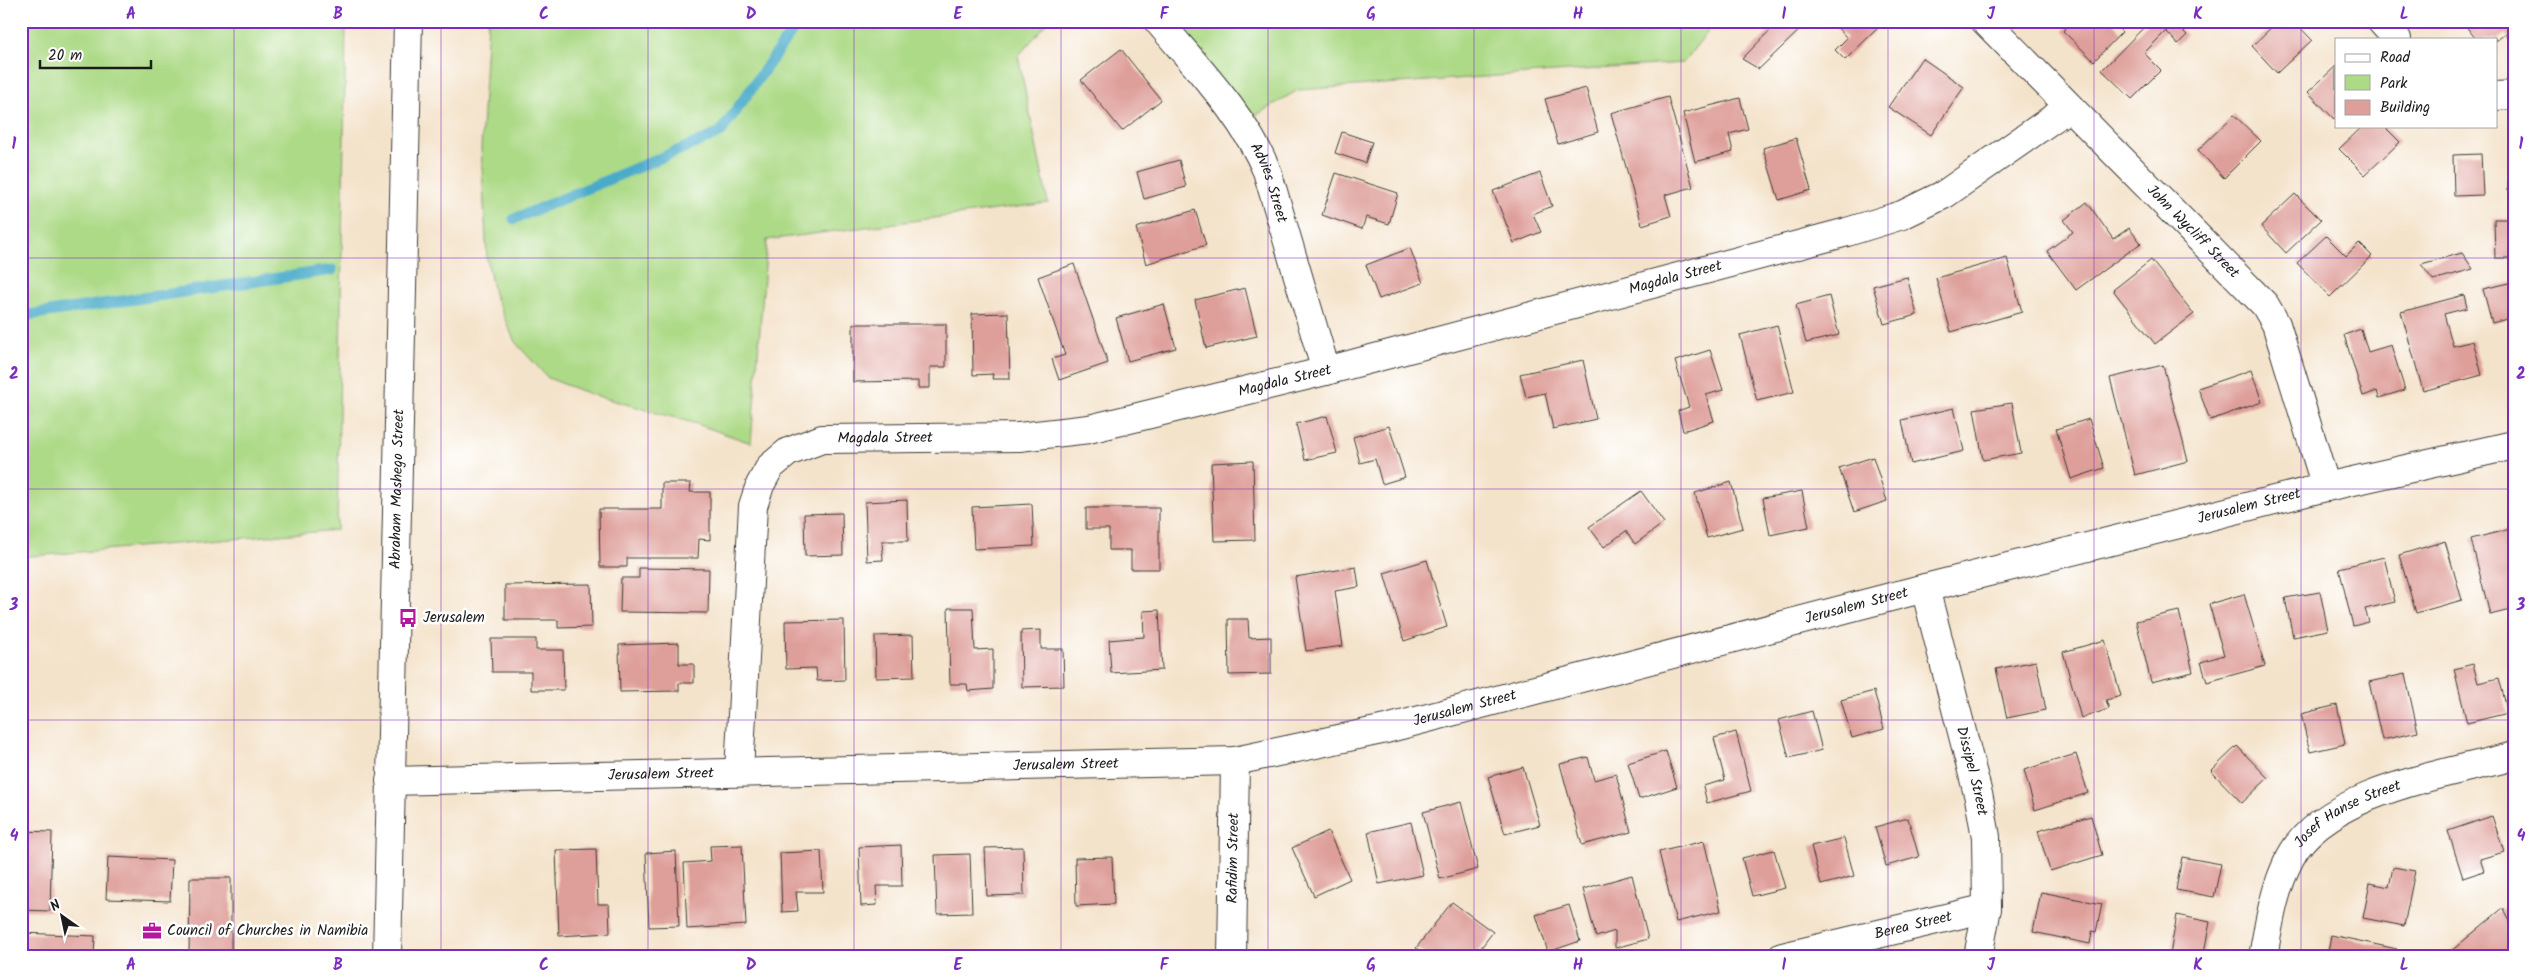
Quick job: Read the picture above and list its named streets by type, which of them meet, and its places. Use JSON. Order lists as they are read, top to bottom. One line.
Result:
{"streets":{"street":["Advies Street","John Wycliff Street","Magdala Street","Abraham Mashego Street","Jerusalem Street","Dissipel Street","Josef Hanse Street","Rafidim Street","Berea Street"]},"crossings":[["Advies Street","Magdala Street"],["John Wycliff Street","Magdala Street"],["John Wycliff Street","Jerusalem Street"],["Magdala Street","Jerusalem Street"],["Abraham Mashego Street","Jerusalem Street"],["Jerusalem Street","Dissipel Street"],["Jerusalem Street","Rafidim Street"],["Dissipel Street","Berea Street"]],"places":{"bus stop":["Jerusalem"],"office":["Council of Churches in Namibia"]},"legend":["Road","Park","Building"],"scale_bar":"20 m","north":"top left","grid":{"columns":["A","B","C","D","E","F","G","H","I","J","K","L"],"rows":["1","2","3","4"]}}
